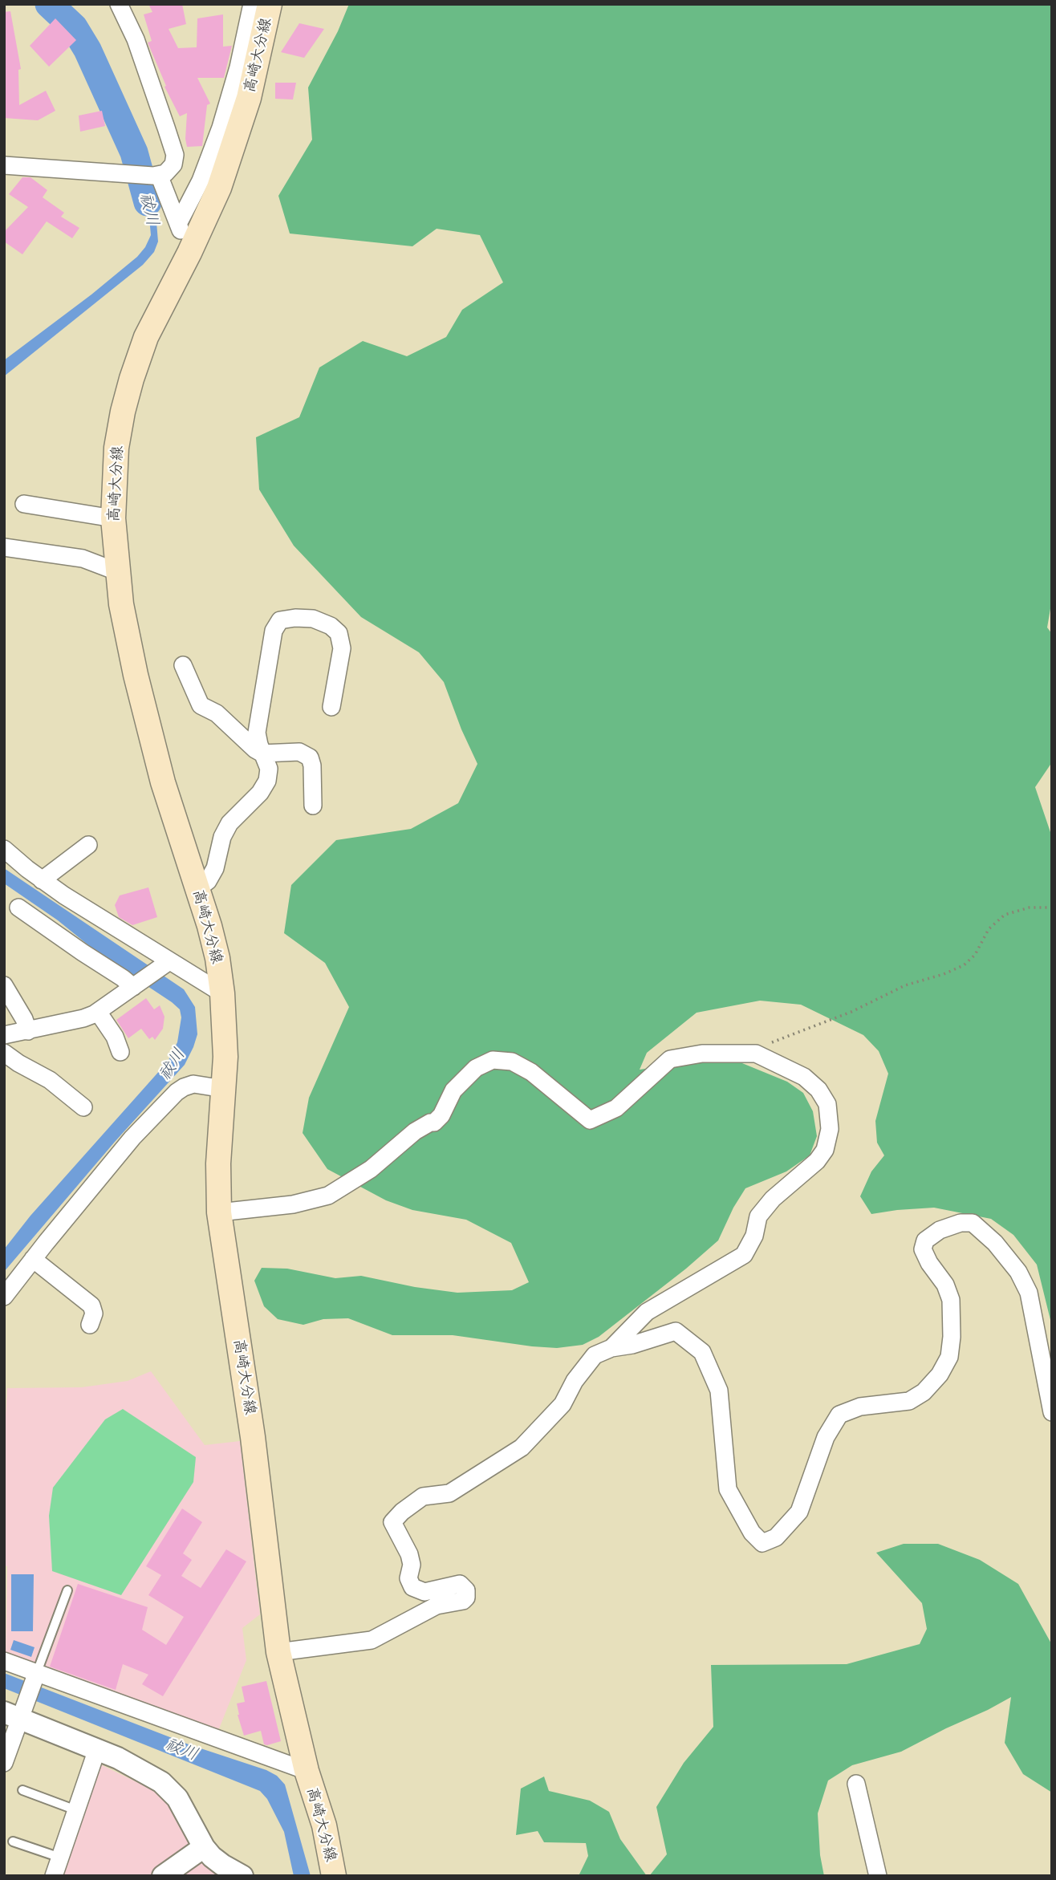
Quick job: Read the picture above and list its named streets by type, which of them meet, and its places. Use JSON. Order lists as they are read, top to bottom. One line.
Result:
{"streets":{"main road":["高崎大分線"]},"water":["祓川"]}
